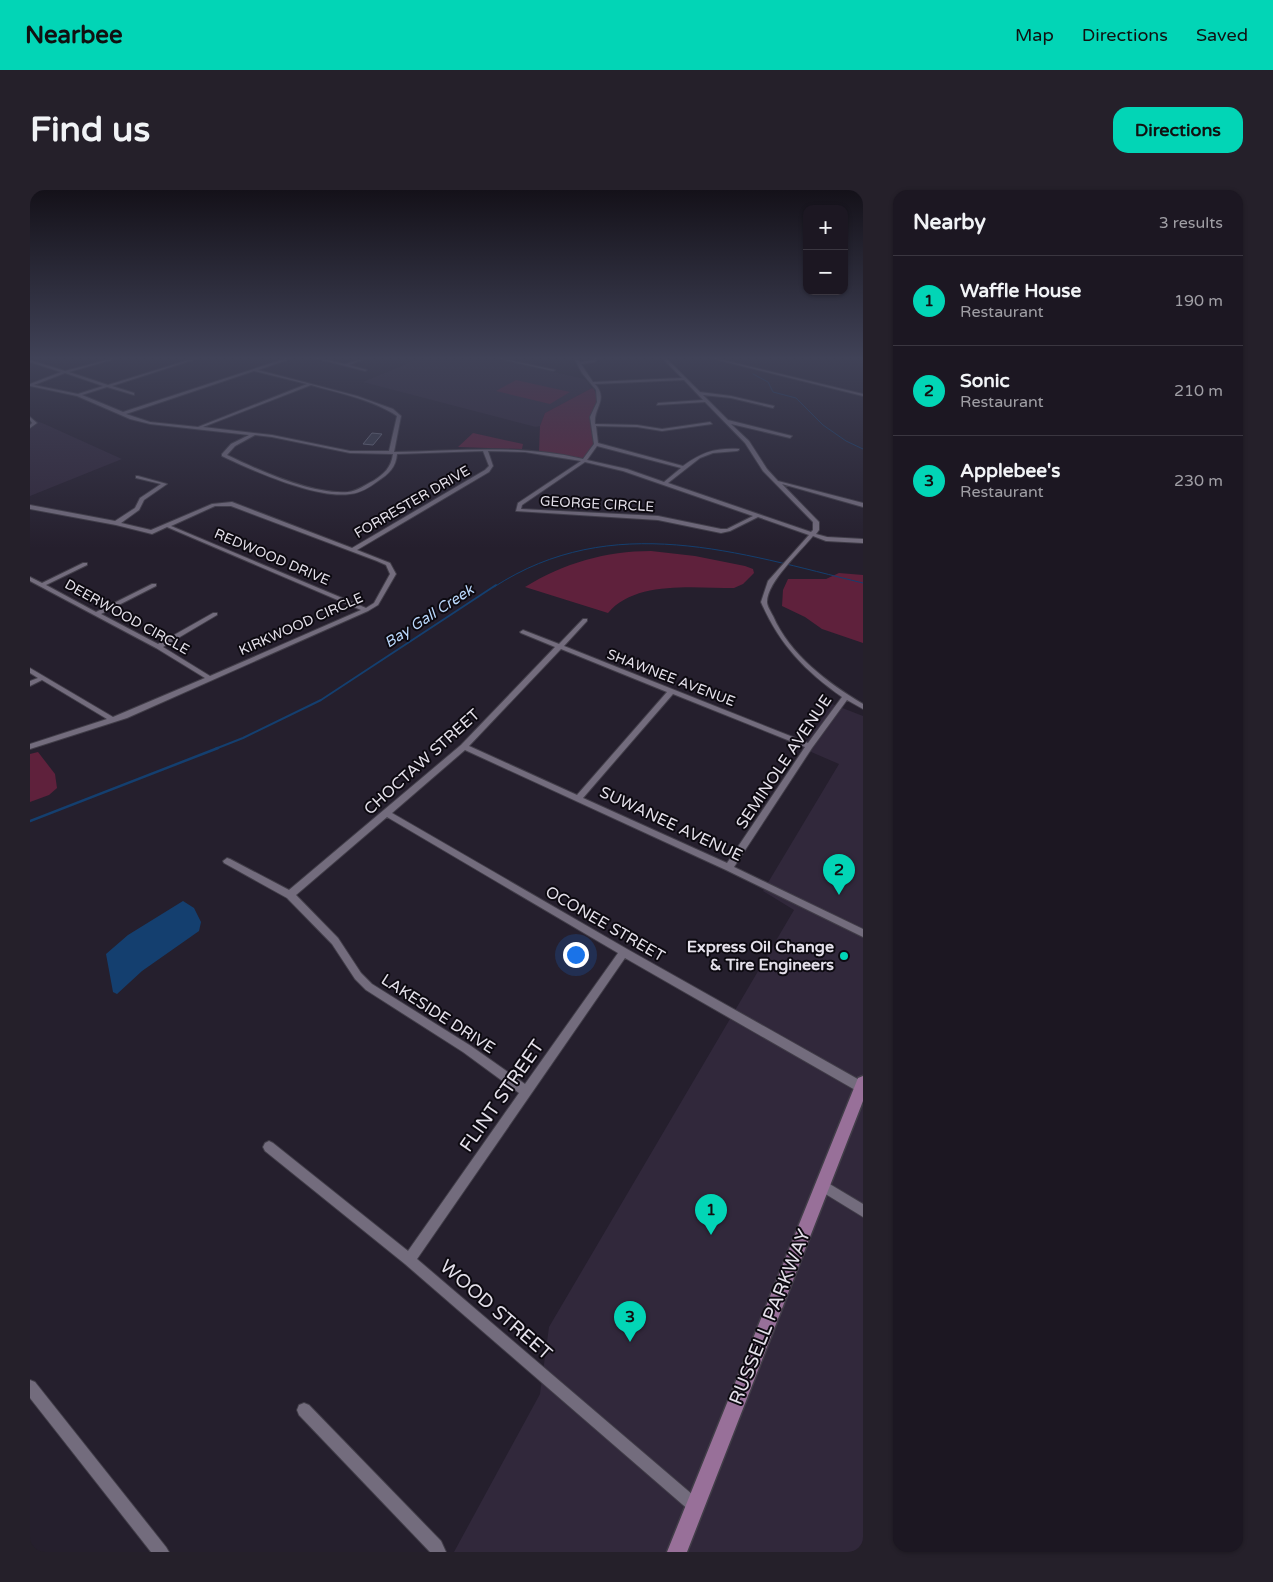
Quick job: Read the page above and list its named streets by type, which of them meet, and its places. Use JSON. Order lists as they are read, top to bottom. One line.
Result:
{"streets":{"main road":["RUSSELL PARKWAY"],"street":["FORRESTER DRIVE","GEORGE CIRCLE","REDWOOD DRIVE","DEERWOOD CIRCLE","KIRKWOOD CIRCLE","SHAWNEE AVENUE","CHOCTAW STREET","SEMINOLE AVENUE","SUWANEE AVENUE","OCONEE STREET","LAKESIDE DRIVE","FLINT STREET","WOOD STREET"]},"crossings":[["FORRESTER DRIVE","KIRKWOOD CIRCLE"],["REDWOOD DRIVE","KIRKWOOD CIRCLE"],["DEERWOOD CIRCLE","KIRKWOOD CIRCLE"],["SHAWNEE AVENUE","CHOCTAW STREET"],["SHAWNEE AVENUE","SEMINOLE AVENUE"],["CHOCTAW STREET","SUWANEE AVENUE"],["CHOCTAW STREET","OCONEE STREET"],["CHOCTAW STREET","LAKESIDE DRIVE"],["SEMINOLE AVENUE","SUWANEE AVENUE"],["OCONEE STREET","FLINT STREET"],["OCONEE STREET","RUSSELL PARKWAY"],["LAKESIDE DRIVE","FLINT STREET"],["FLINT STREET","WOOD STREET"],["WOOD STREET","RUSSELL PARKWAY"]],"water":["Bay Gall Creek"],"places":["Express Oil Change & Tire Engineers"],"page":{"header":"Nearbee","nav":["Map","Directions","Saved"],"buttons":"Directions","title":"Find us","heading":["Nearby","3 results"],"map_buttons":["+","−"],"list":[{"mark":"1","name":"Waffle House","note":"Restaurant","value":"190 m"},{"mark":"2","name":"Sonic","note":"Restaurant","value":"210 m"},{"mark":"3","name":"Applebee's","note":"Restaurant","value":"230 m"}],"pins":["2","1","3"]}}
